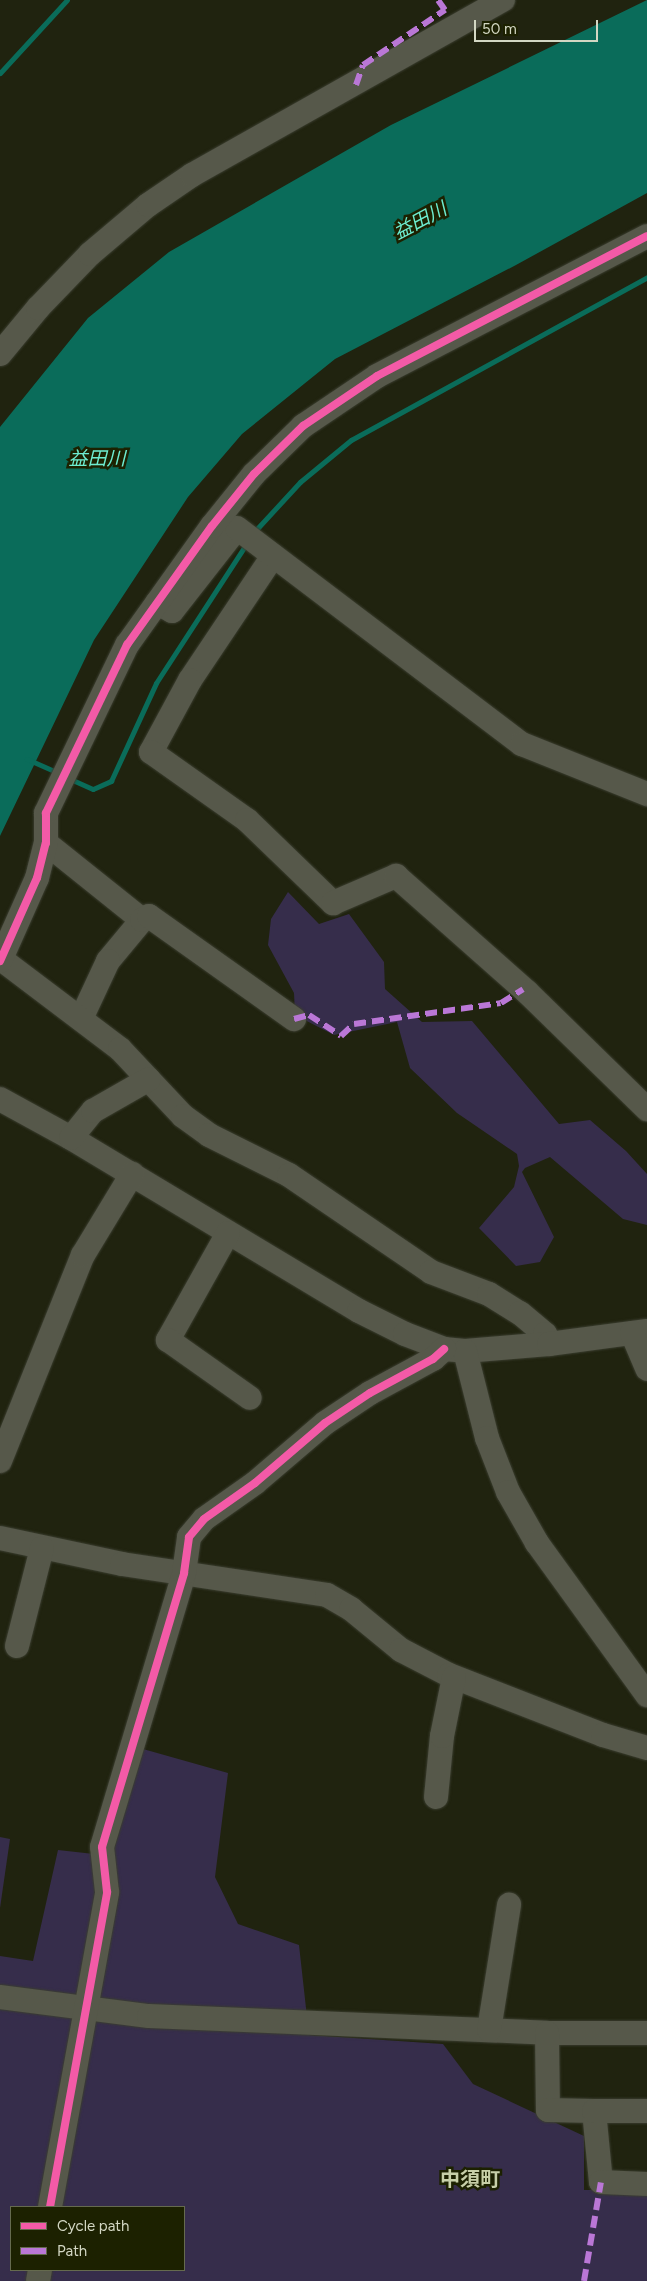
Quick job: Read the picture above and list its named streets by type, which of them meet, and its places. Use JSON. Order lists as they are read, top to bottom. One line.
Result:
{"districts":["中須町"],"water":["益田川"],"legend":["Cycle path","Path"],"scale_bar":"50 m"}
